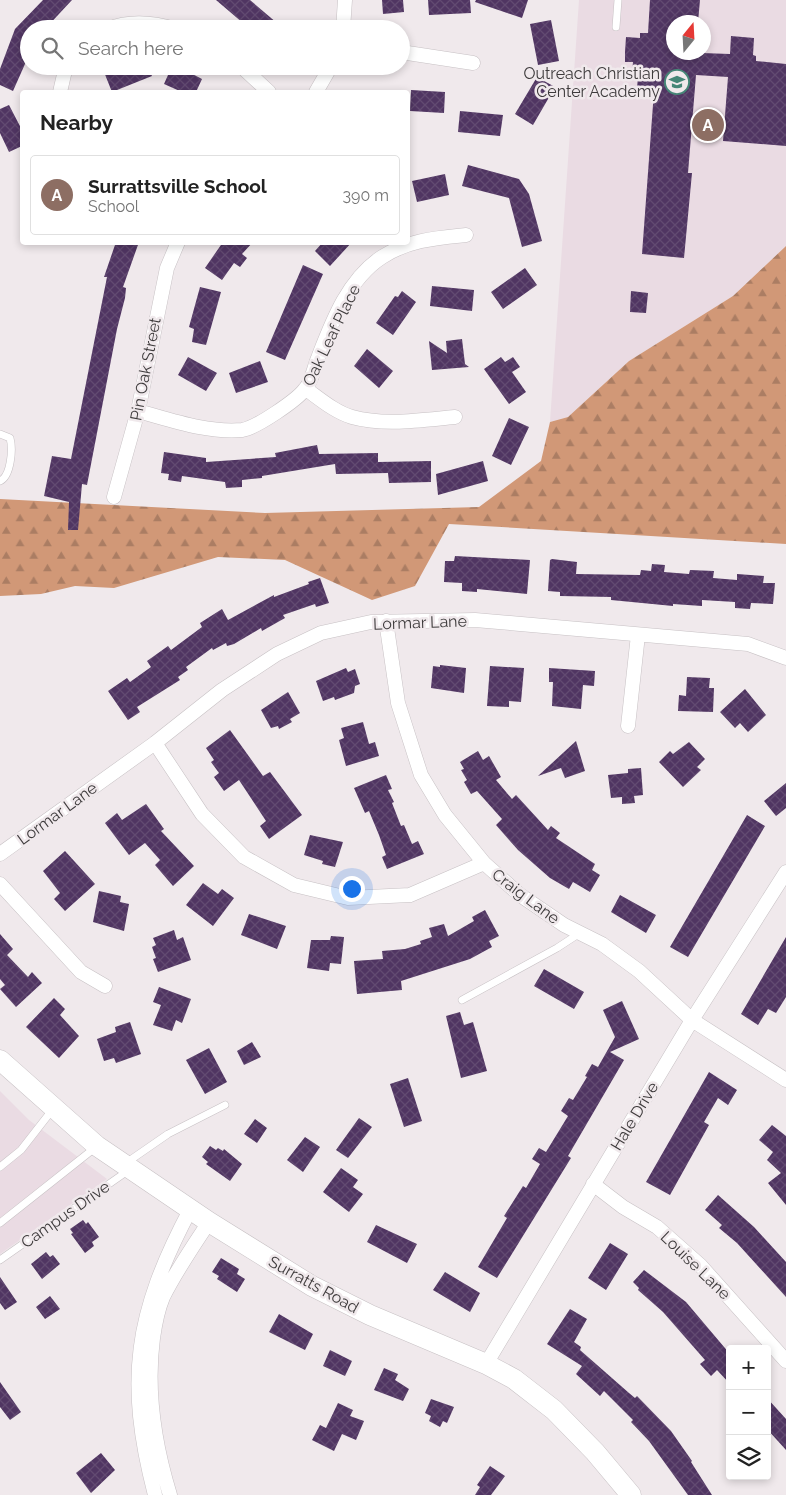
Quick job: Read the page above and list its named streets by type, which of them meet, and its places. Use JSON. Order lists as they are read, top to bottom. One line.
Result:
{"streets":{"main road":["Surratts Road"],"street":["Oak Leaf Place","Pin Oak Street","Lormar Lane","Craig Lane","Hale Drive","Louise Lane"],"lane":["Campus Drive"]},"crossings":[["Oak Leaf Place","Pin Oak Street"],["Lormar Lane","Craig Lane"],["Craig Lane","Hale Drive"],["Hale Drive","Louise Lane"],["Hale Drive","Surratts Road"],["Campus Drive","Surratts Road"]],"places":{"school or university":["Outreach Christian Center Academy"]},"north":"top","page":{"search":"Search here","heading":"Nearby","pins":"A","list":[{"mark":"A","name":"Surrattsville School","note":"School","value":"390 m"}],"map_buttons":["+","−"]}}
